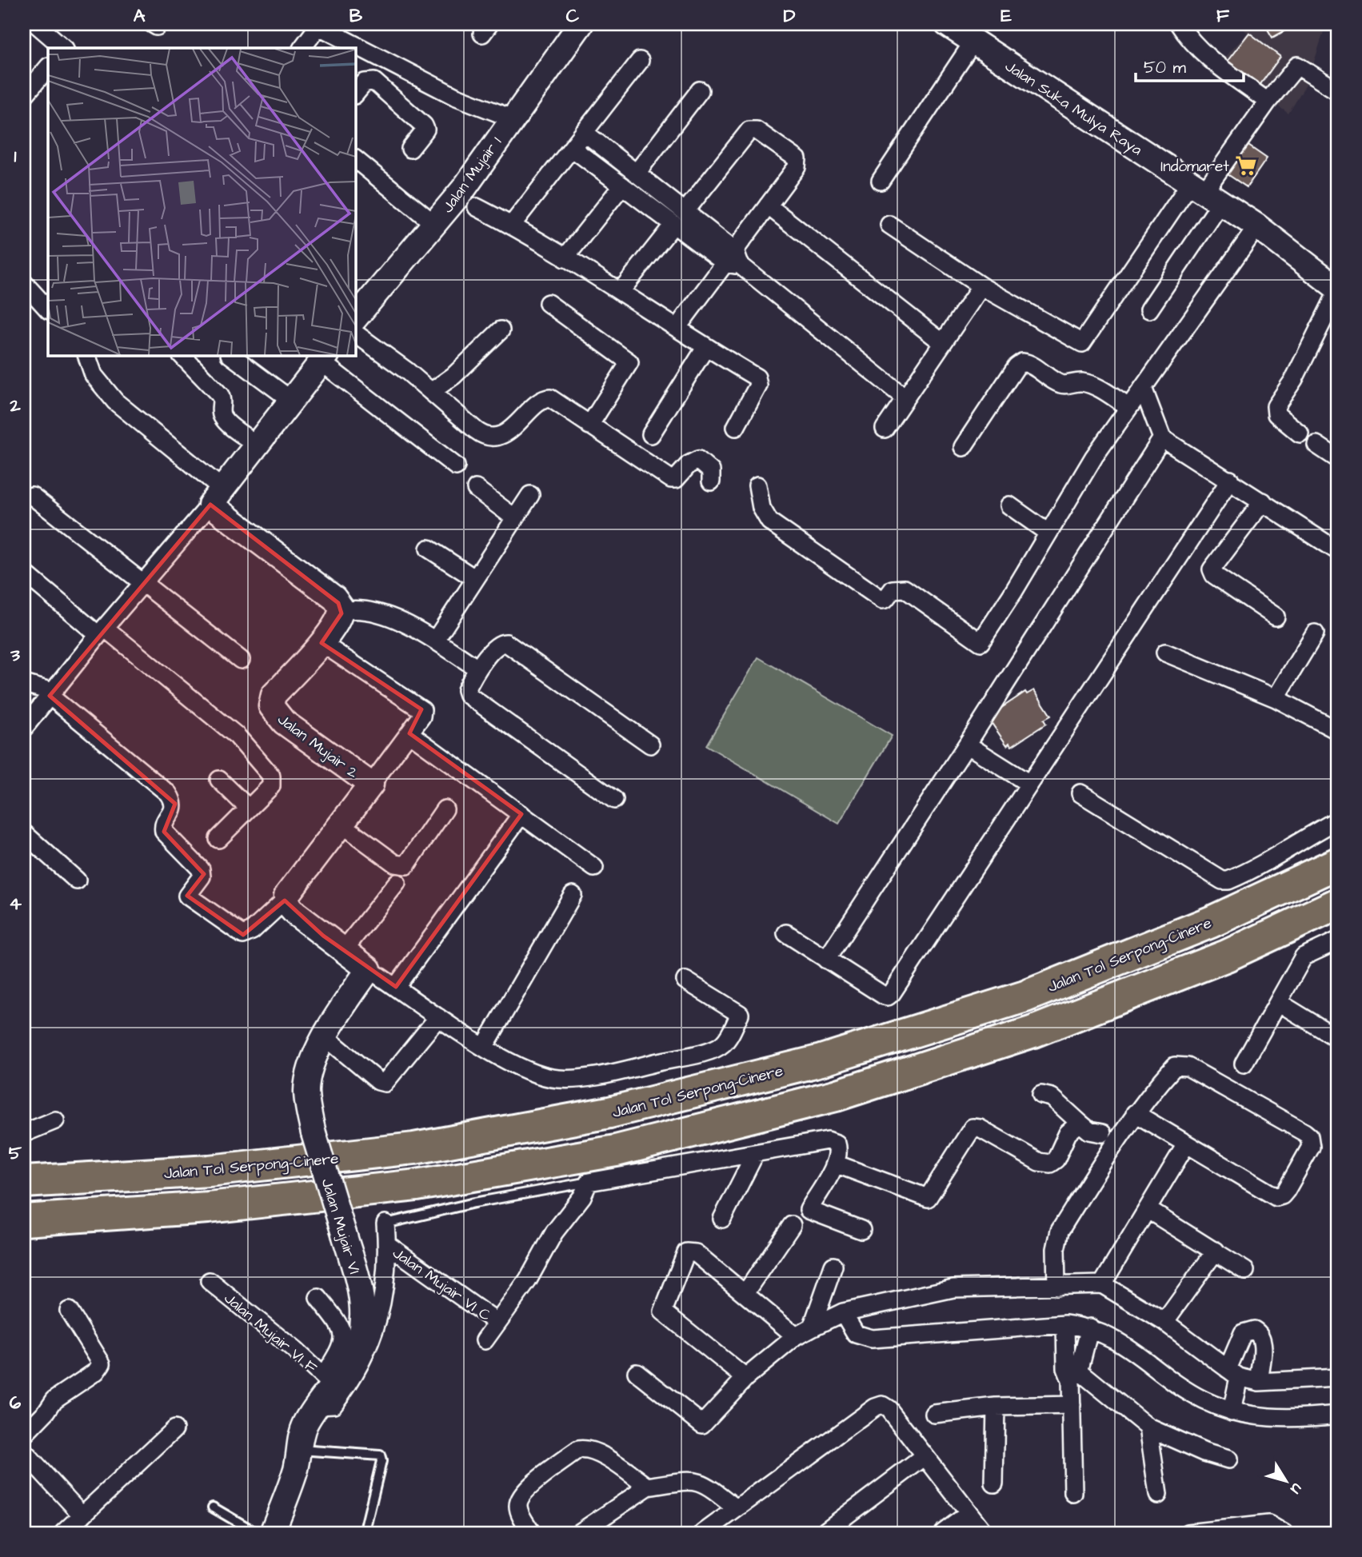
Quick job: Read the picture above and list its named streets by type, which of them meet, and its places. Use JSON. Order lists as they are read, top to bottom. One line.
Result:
{"streets":{"highway":["Jalan Tol Serpong–Cinere"],"street":["Jalan Suka Mulya Raya","Jalan Mujair 1","Jalan Mujair 2","Jalan Mujair VI","Jalan Mujair VI C","Jalan Mujair VI F"]},"crossings":[["Jalan Mujair VI","Jalan Mujair VI F"]],"places":{"supermarket":["Indomaret"]},"scale_bar":"50 m","north":"bottom right","grid":{"columns":["A","B","C","D","E","F"],"rows":["1","2","3","4","5","6"]}}
